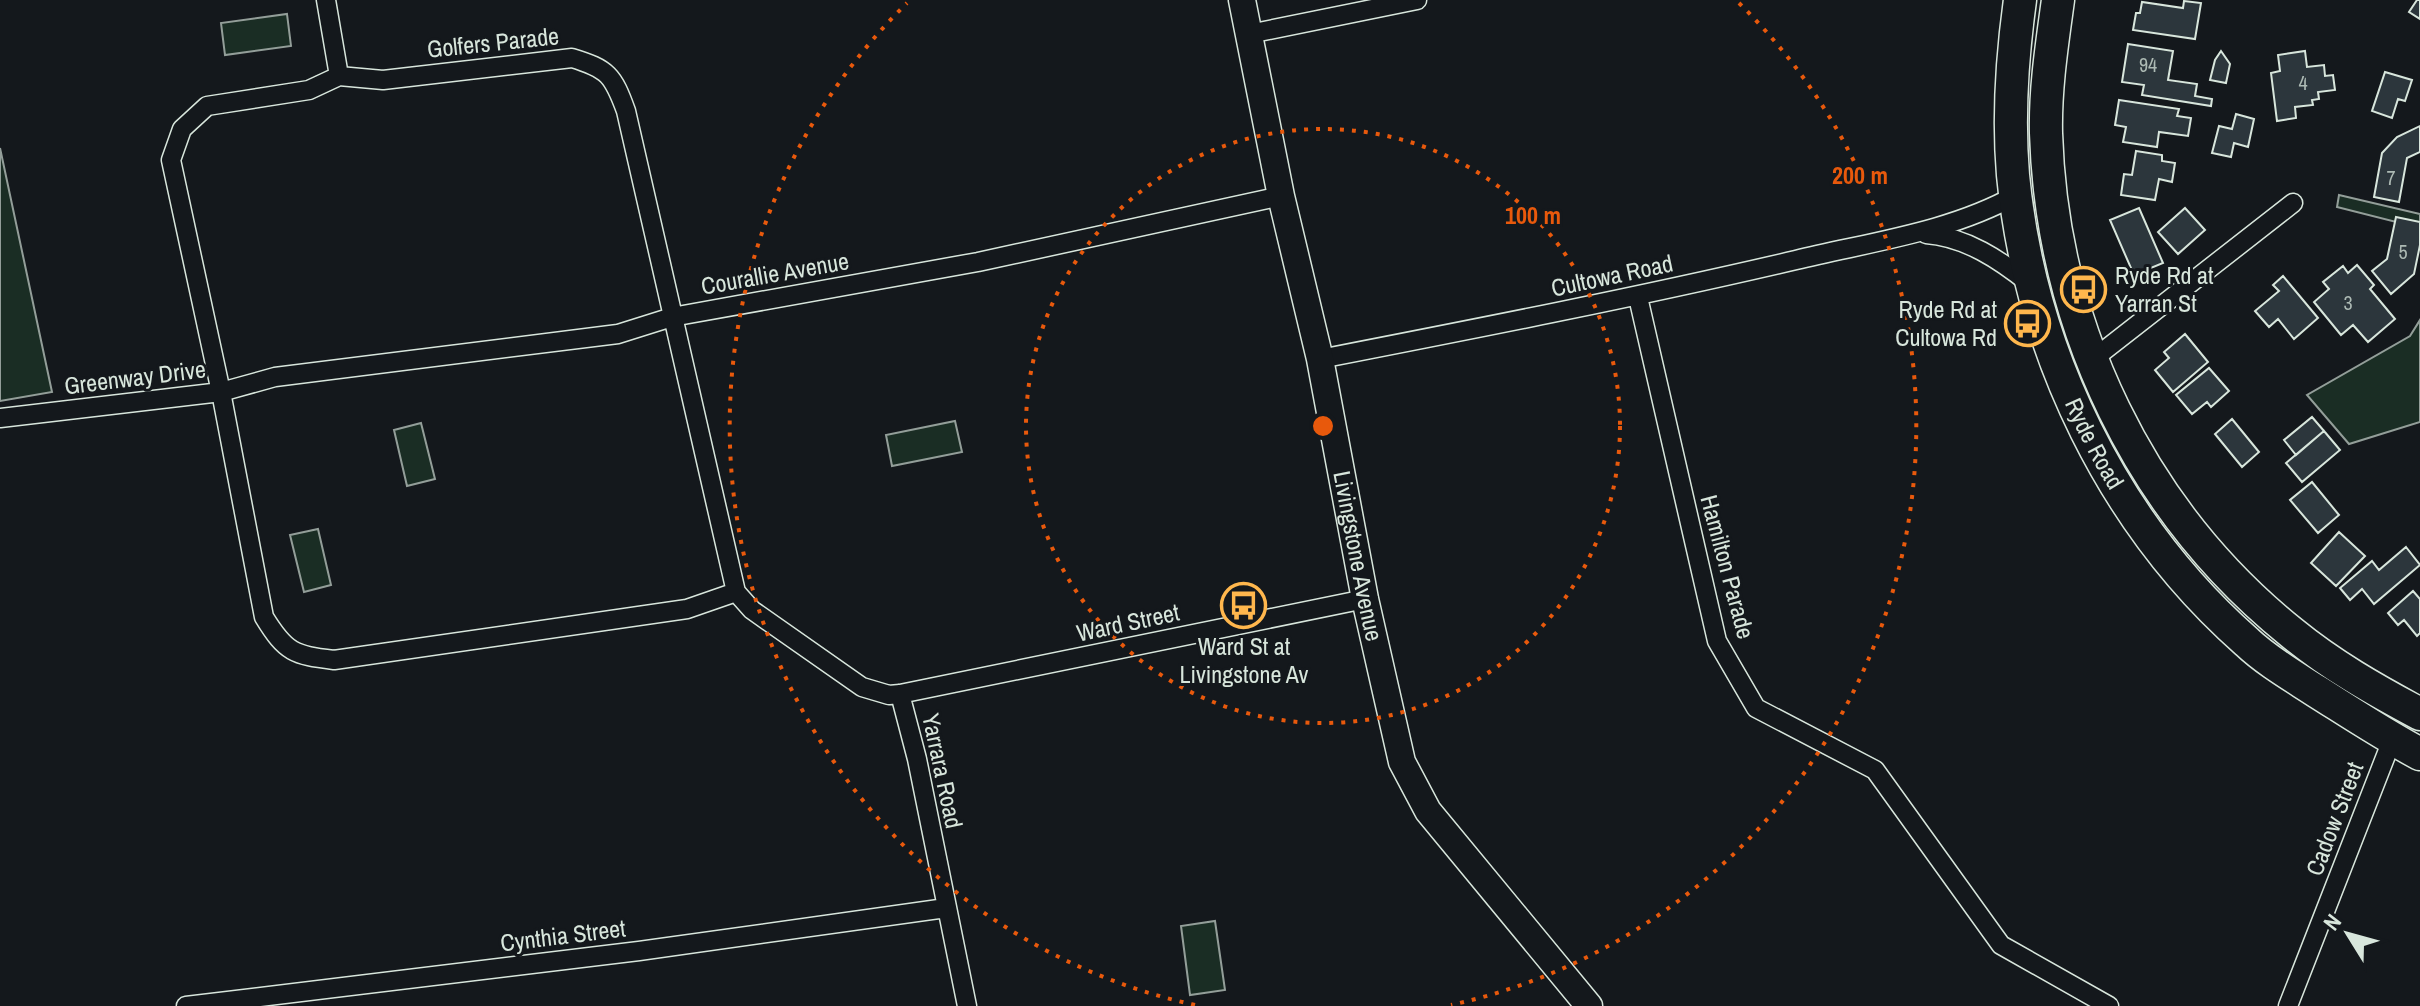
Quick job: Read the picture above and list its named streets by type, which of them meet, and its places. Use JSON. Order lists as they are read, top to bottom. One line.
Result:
{"streets":{"highway":["Ryde Road"],"street":["Golfers Parade","Courallie Avenue","Cultowa Road","Greenway Drive","Livingstone Avenue","Hamilton Parade","Ward Street","Yarrara Road","Cadow Street","Cynthia Street"]},"crossings":[["Golfers Parade","Courallie Avenue"],["Golfers Parade","Greenway Drive"],["Golfers Parade","Yarrara Road"],["Courallie Avenue","Greenway Drive"],["Courallie Avenue","Livingstone Avenue"],["Cultowa Road","Ryde Road"],["Cultowa Road","Livingstone Avenue"],["Cultowa Road","Hamilton Parade"],["Ryde Road","Cadow Street"],["Livingstone Avenue","Ward Street"],["Ward Street","Yarrara Road"],["Yarrara Road","Cynthia Street"]],"places":{"bus stop":["Ryde Rd at Yarran St","Ryde Rd at Cultowa Rd","Ward St at Livingstone Av"]},"house_numbers":["94","4","7","5","3"],"north":"top left","rings":["200 m","100 m"]}
